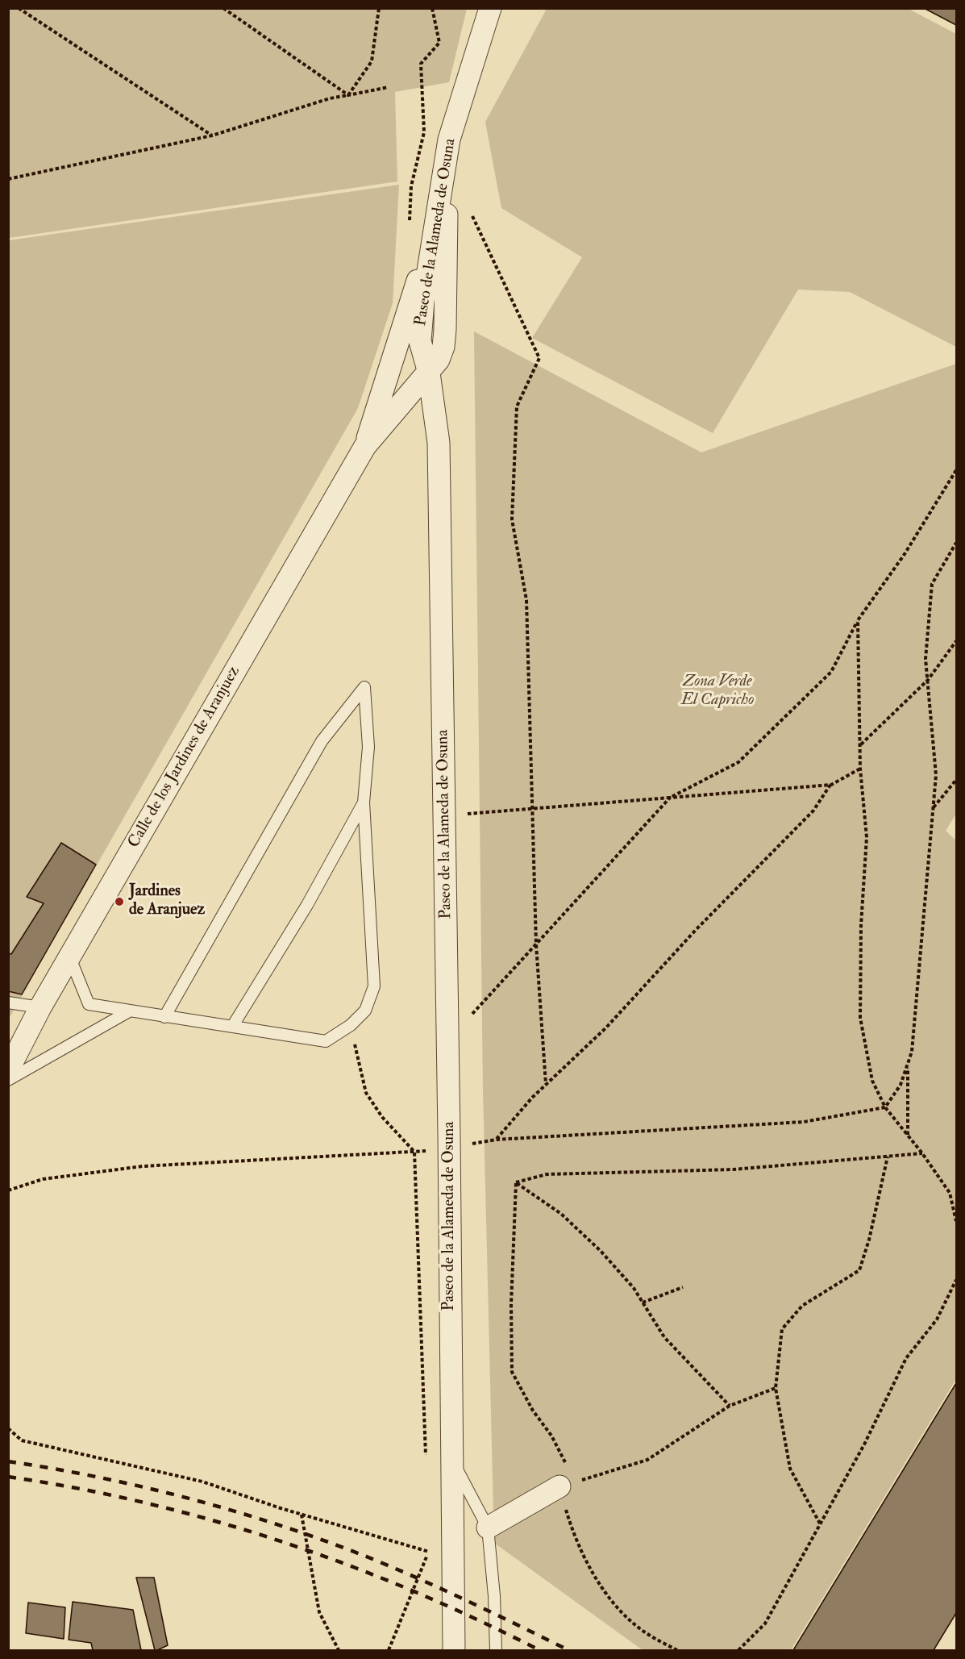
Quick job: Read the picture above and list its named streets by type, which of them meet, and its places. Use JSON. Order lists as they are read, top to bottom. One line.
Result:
{"streets":{"street":["Paseo de la Alameda de Osuna","Calle de los Jardines de Aranjuez"]},"crossings":[["Paseo de la Alameda de Osuna","Calle de los Jardines de Aranjuez"]],"parks":["Zona Verde El Capricho"],"places":["Jardines de Aranjuez"]}
